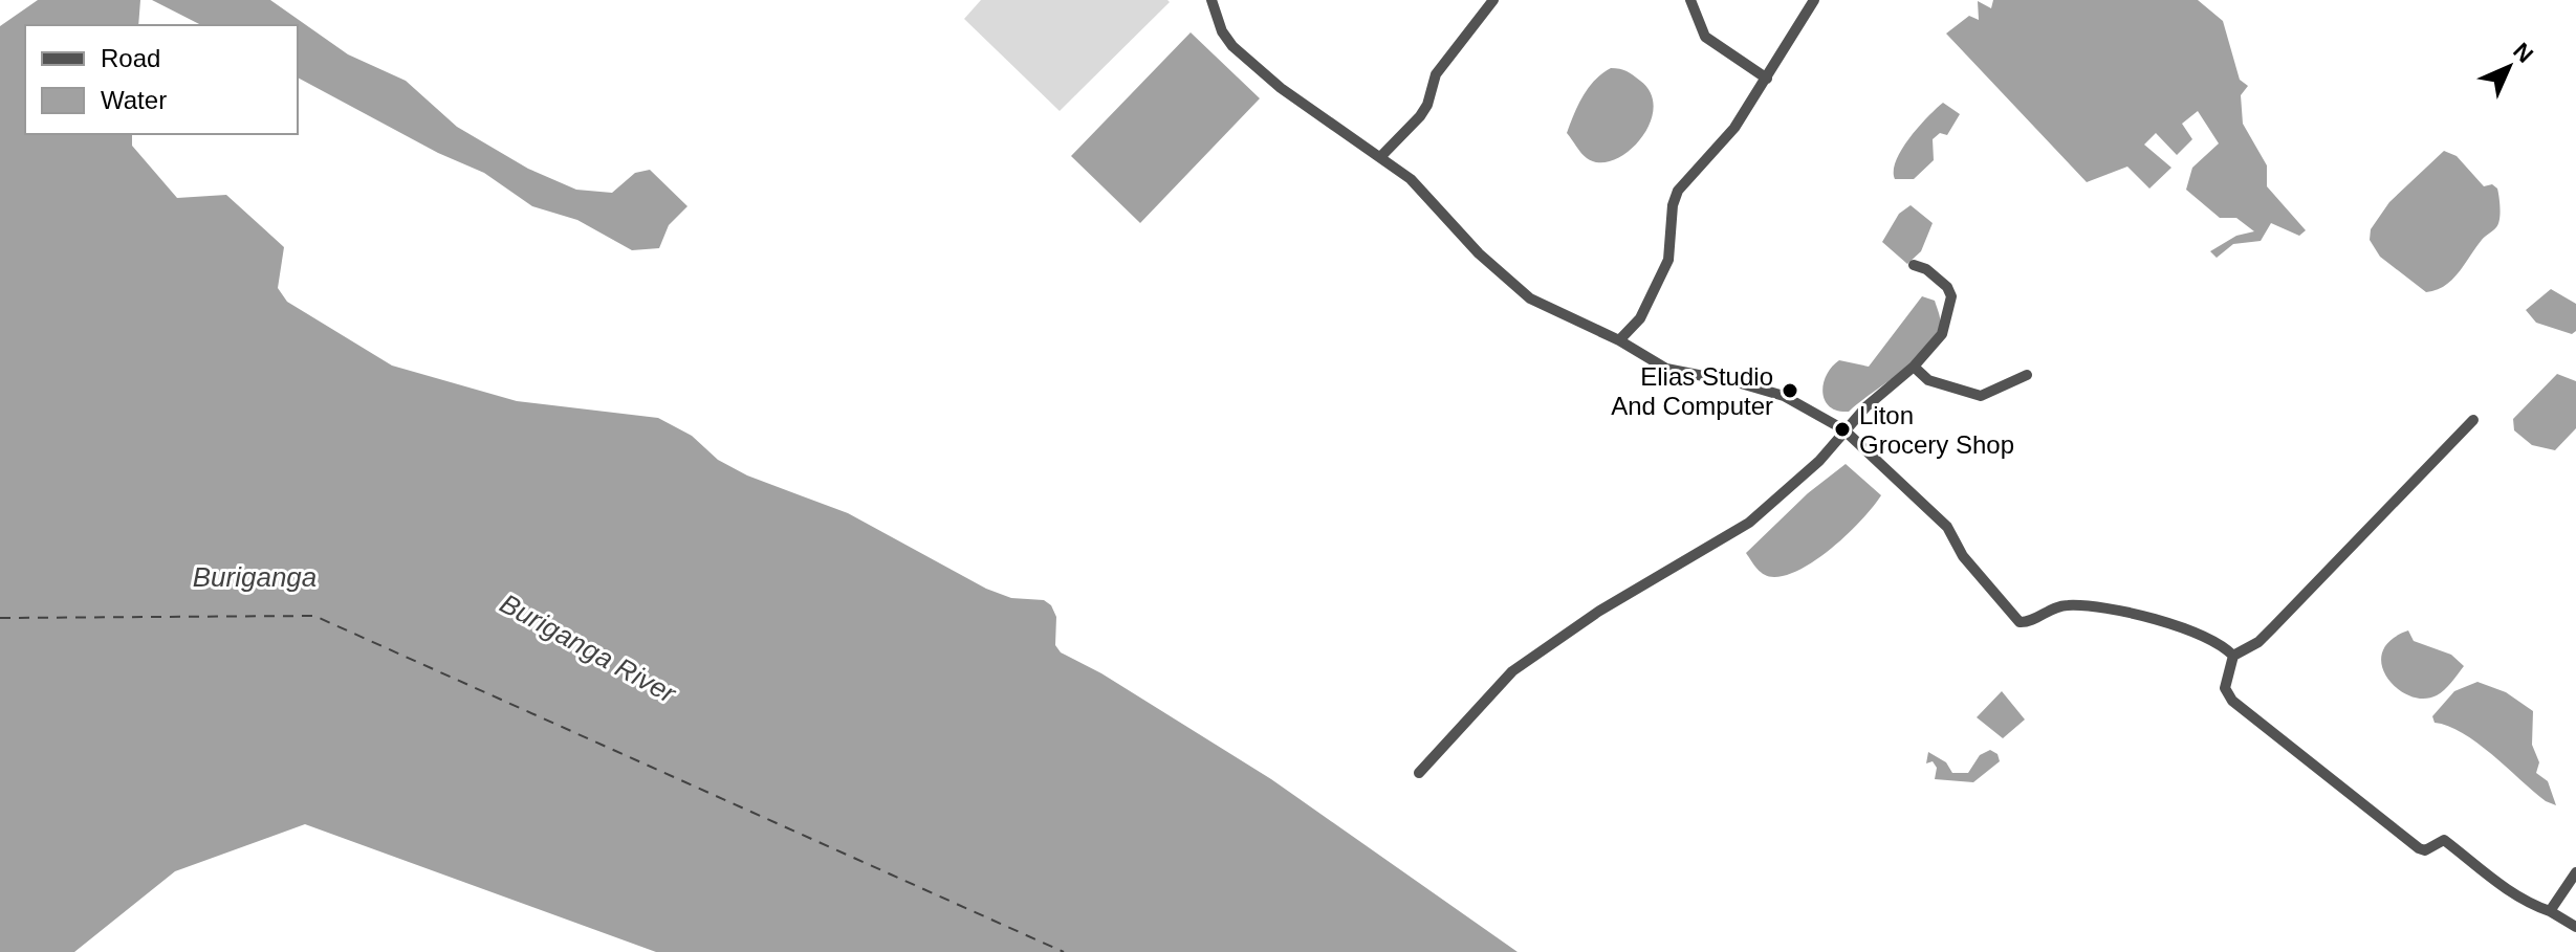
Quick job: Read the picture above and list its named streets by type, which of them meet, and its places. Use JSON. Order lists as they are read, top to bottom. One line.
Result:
{"water":["Buriganga","Buriganga River"],"places":["Elias Studio And Computer","Liton Grocery Shop"],"legend":["Road","Water"],"north":"top right"}
